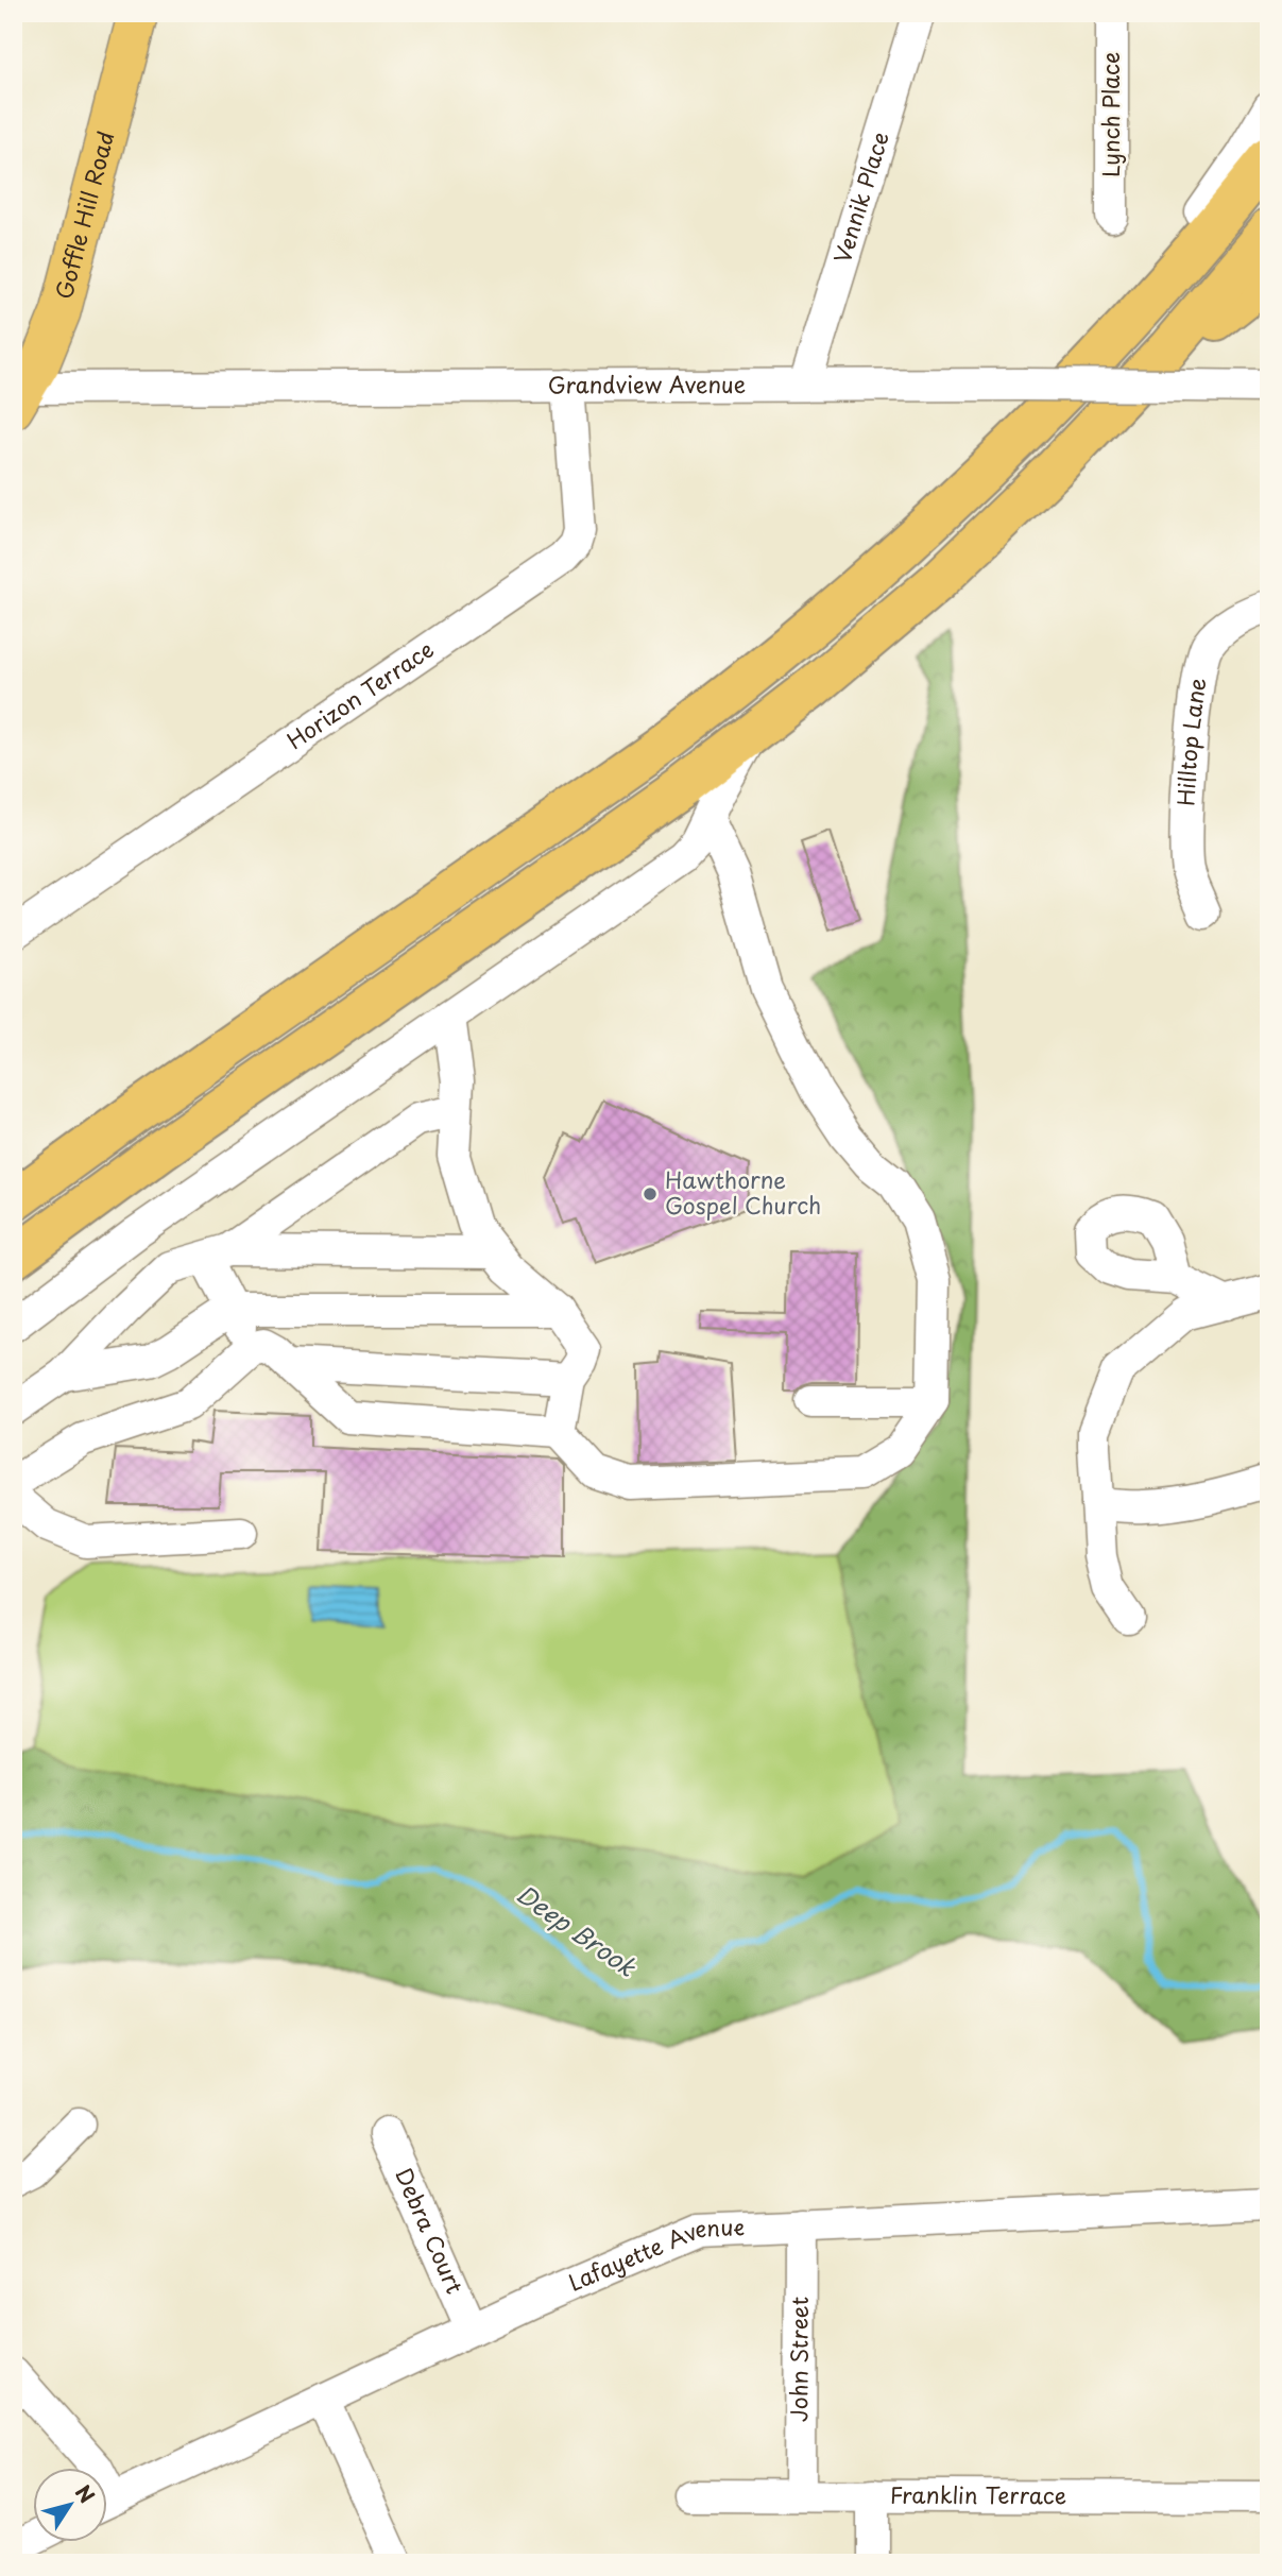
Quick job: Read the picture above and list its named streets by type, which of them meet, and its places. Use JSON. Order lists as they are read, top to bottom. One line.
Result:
{"streets":{"main road":["Goffle Hill Road"],"street":["Lynch Place","Vennik Place","Grandview Avenue","Horizon Terrace","Hilltop Lane","Debra Court","Lafayette Avenue","John Street","Franklin Terrace"]},"crossings":[["Vennik Place","Grandview Avenue"],["Goffle Hill Road","Grandview Avenue"],["Grandview Avenue","Horizon Terrace"],["Debra Court","Lafayette Avenue"],["Lafayette Avenue","John Street"],["John Street","Franklin Terrace"]],"water":["Deep Brook"],"places":["Hawthorne Gospel Church"],"north":"top right"}
